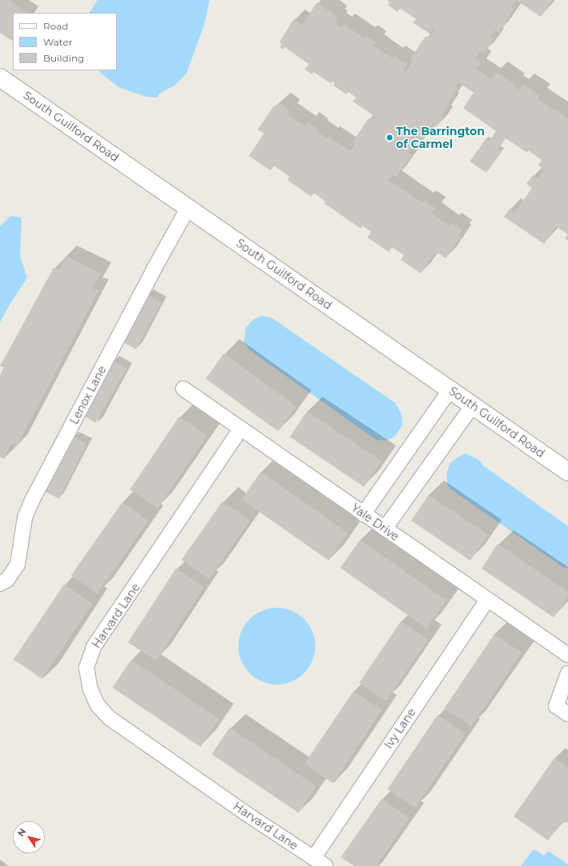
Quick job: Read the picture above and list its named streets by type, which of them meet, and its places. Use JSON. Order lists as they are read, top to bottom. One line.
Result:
{"streets":{"main road":["South Guilford Road"],"street":["Lenox Lane","Yale Drive","Harvard Lane","Ivy Lane"]},"crossings":[["South Guilford Road","Lenox Lane"],["Yale Drive","Harvard Lane"],["Yale Drive","Ivy Lane"],["Harvard Lane","Ivy Lane"]],"places":["The Barrington of Carmel"],"legend":["Road","Water","Building"],"north":"top left"}
